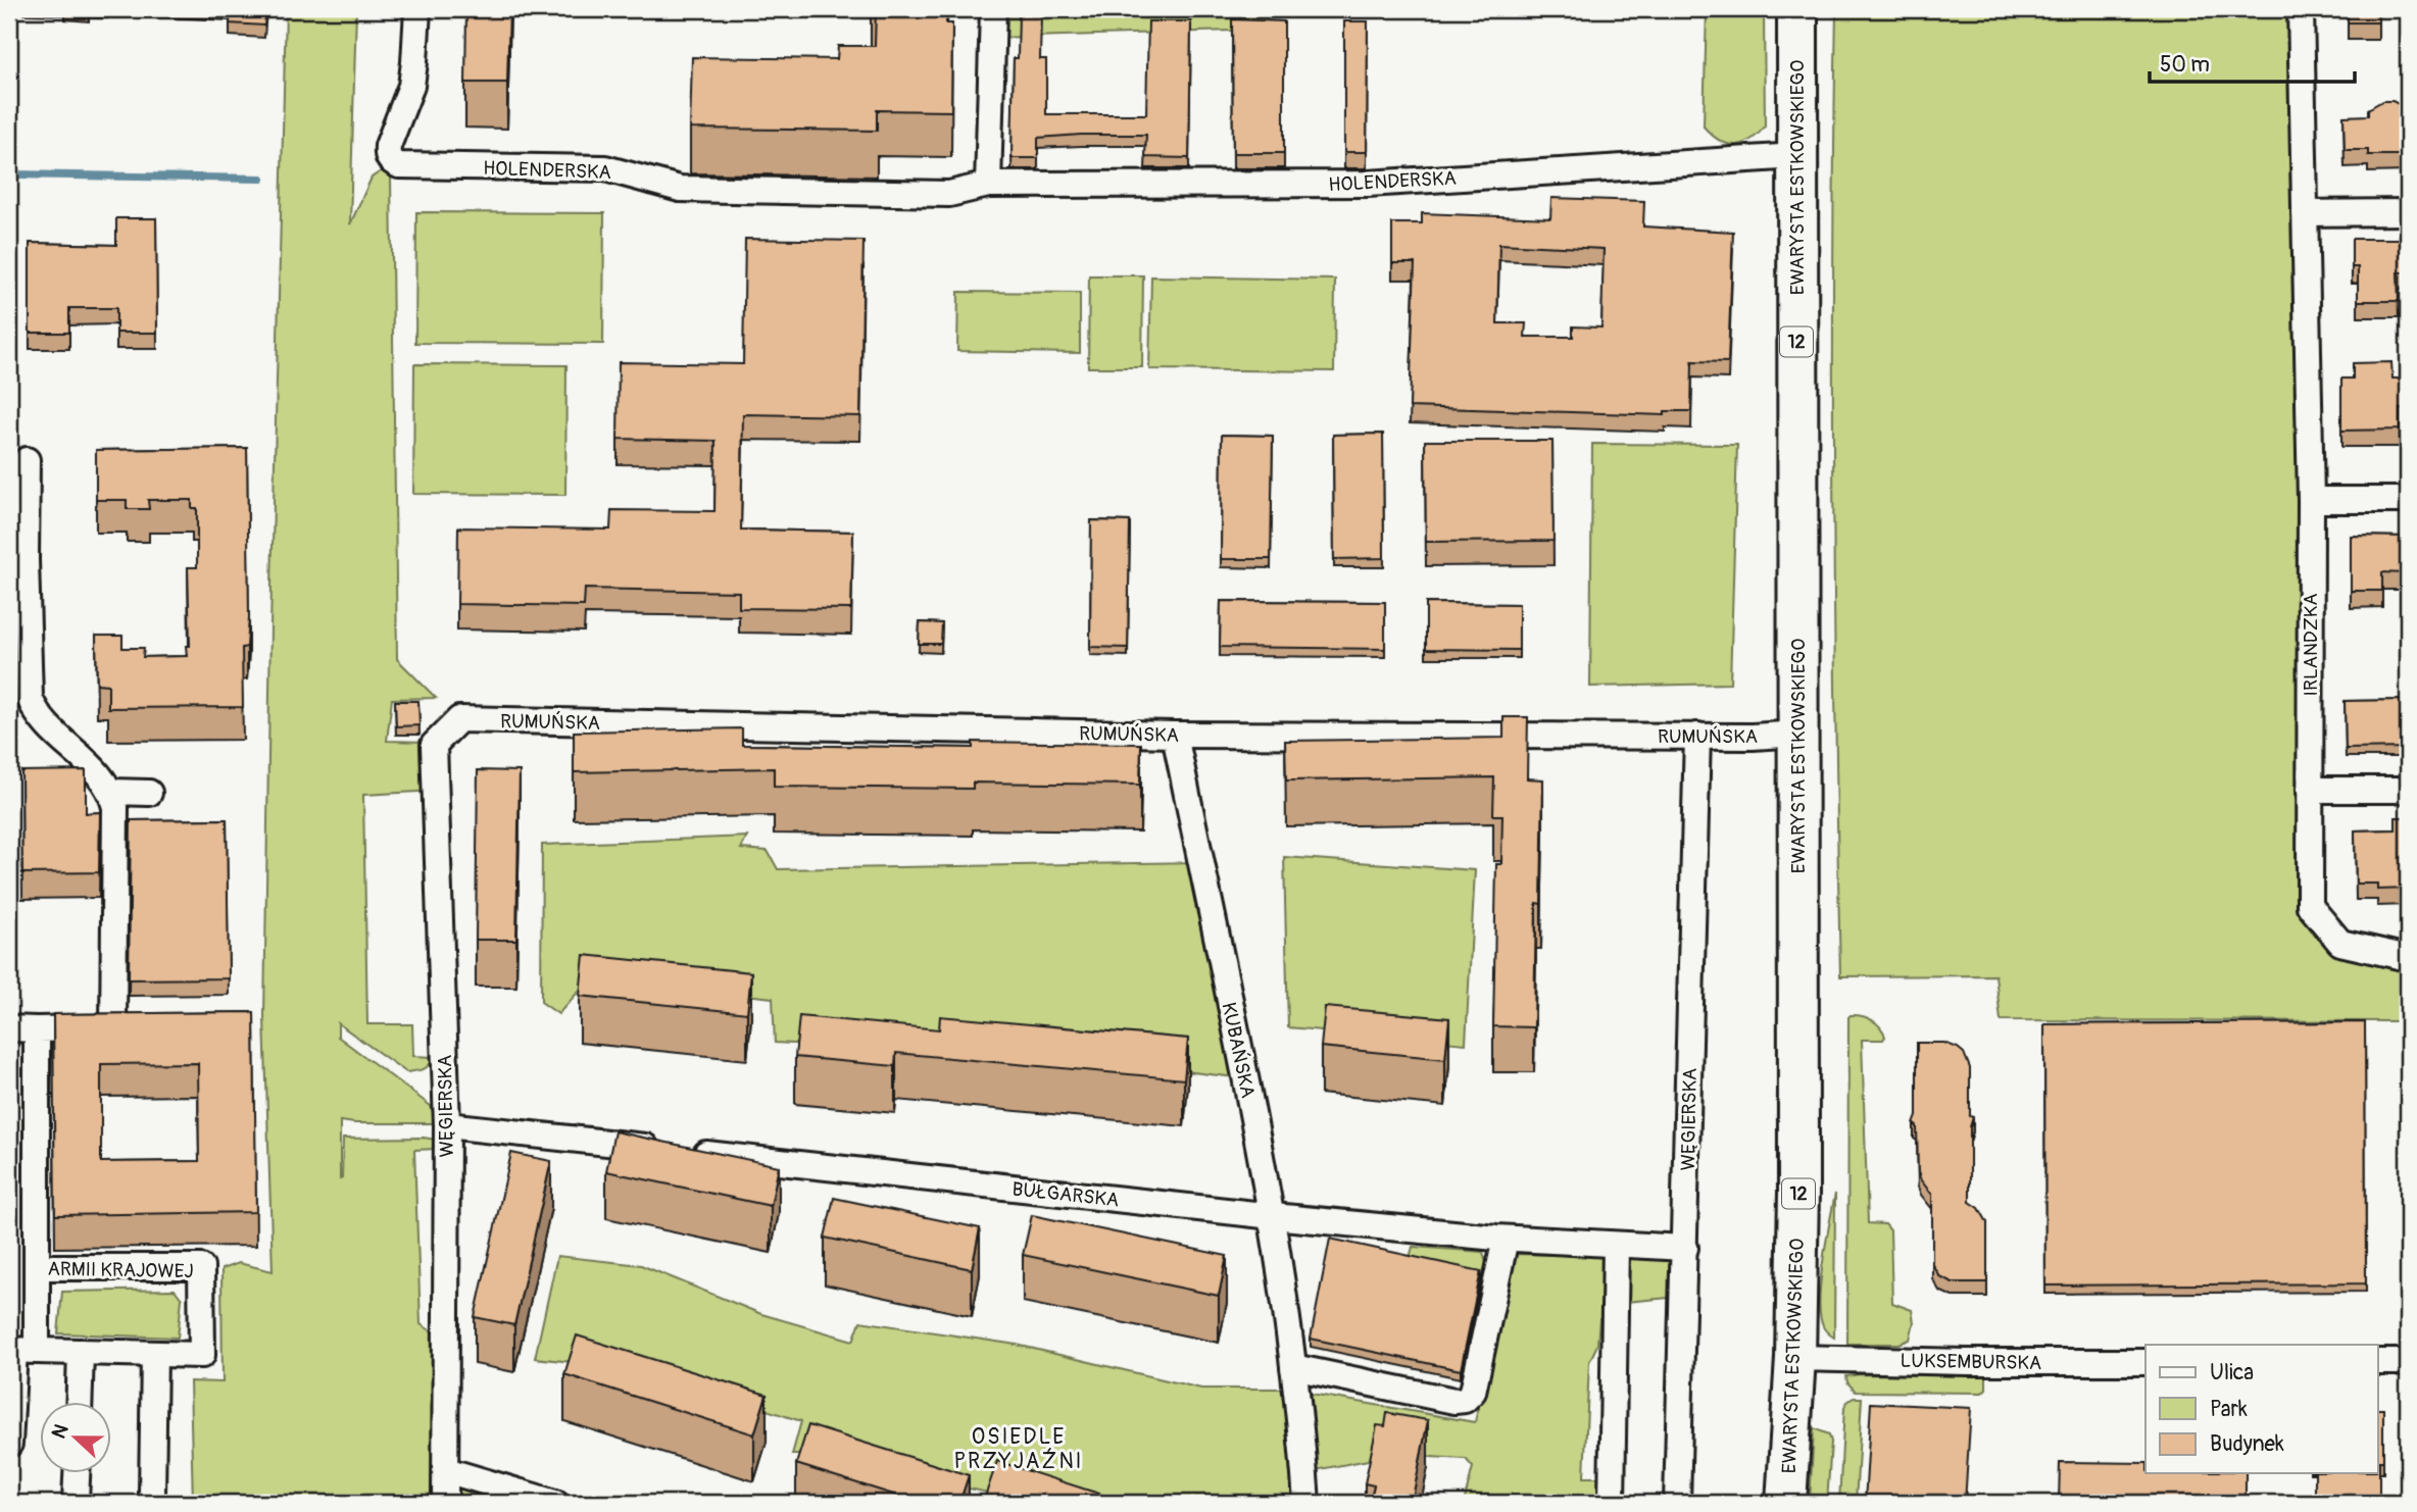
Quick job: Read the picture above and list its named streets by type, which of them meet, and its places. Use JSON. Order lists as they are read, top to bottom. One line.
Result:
{"streets":{"main road":["EWARYSTA ESTKOWSKIEGO","12"],"street":["HOLENDERSKA","IRLANDZKA","RUMUŃSKA","KUBAŃSKA","WĘGIERSKA","BUŁGARSKA","ARMII KRAJOWEJ","LUKSEMBURSKA"]},"crossings":[["HOLENDERSKA","EWARYSTA ESTKOWSKIEGO"],["EWARYSTA ESTKOWSKIEGO","RUMUŃSKA"],["EWARYSTA ESTKOWSKIEGO","LUKSEMBURSKA"],["RUMUŃSKA","KUBAŃSKA"],["RUMUŃSKA","WĘGIERSKA"],["KUBAŃSKA","BUŁGARSKA"],["WĘGIERSKA","BUŁGARSKA"]],"districts":["OSIEDLE PRZYJAŹNI"],"legend":["Ulica","Park","Budynek"],"scale_bar":"50 m","north":"left"}
